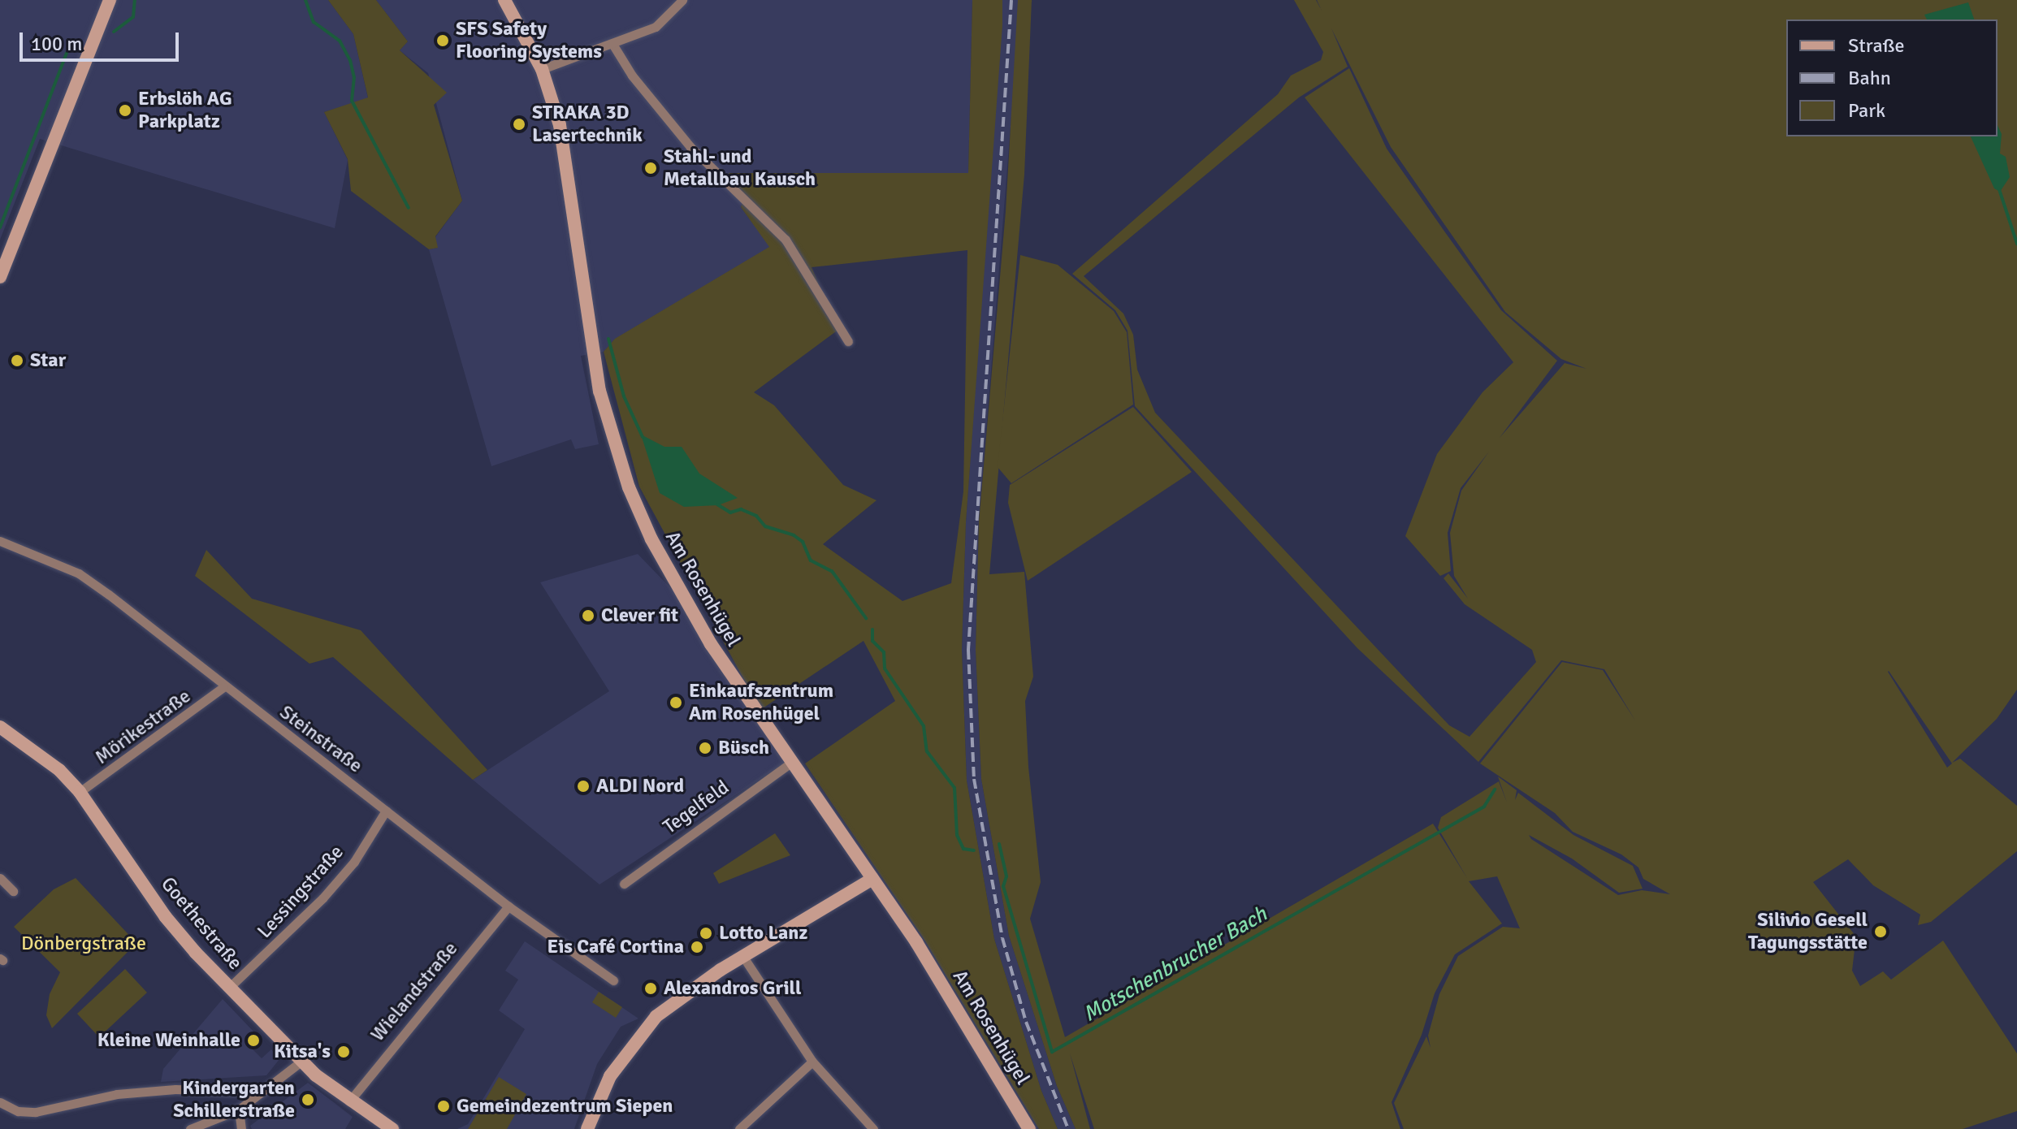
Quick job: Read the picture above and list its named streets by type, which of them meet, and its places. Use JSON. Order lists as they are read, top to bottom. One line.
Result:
{"streets":{"street":["Am Rosenhügel","Mörikestraße","Steinstraße","Tegelfeld","Lessingstraße","Goethestraße","Wielandstraße"]},"crossings":[["Am Rosenhügel","Tegelfeld"],["Mörikestraße","Steinstraße"],["Mörikestraße","Goethestraße"],["Steinstraße","Lessingstraße"],["Steinstraße","Wielandstraße"],["Lessingstraße","Goethestraße"],["Goethestraße","Wielandstraße"]],"water":["Motschenbrucher Bach"],"parks":["Dönbergstraße"],"places":["SFS Safety Flooring Systems","Erbslöh AG Parkplatz","STRAKA 3D Lasertechnik","Stahl- und Metallbau Kausch","Star","Clever fit","Einkaufszentrum Am Rosenhügel","Büsch","ALDI Nord","Silivio Gesell Tagungsstätte","Lotto Lanz","Eis Café Cortina","Alexandros Grill","Kleine Weinhalle","Kitsa's","Kindergarten Schillerstraße","Gemeindezentrum Siepen"],"legend":["Straße","Bahn","Park"],"scale_bar":"100 m"}
